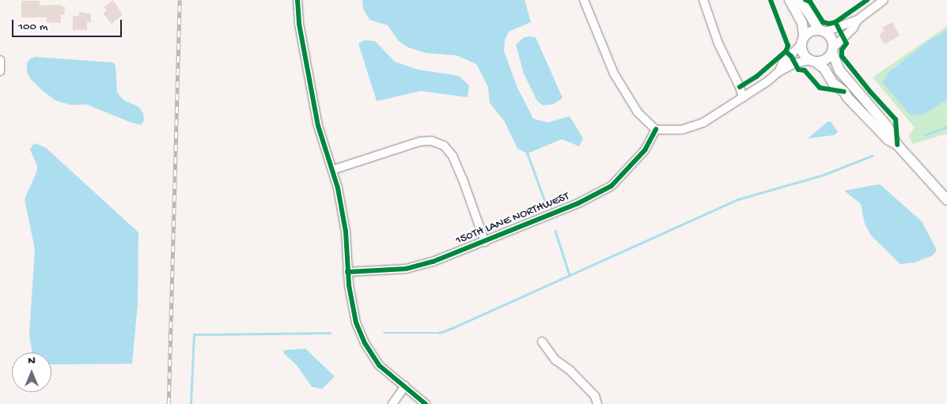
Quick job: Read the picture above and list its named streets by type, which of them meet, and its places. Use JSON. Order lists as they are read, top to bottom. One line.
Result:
{"streets":{"street":["150TH LANE NORTHWEST"]},"scale_bar":"100 m","north":"top"}
